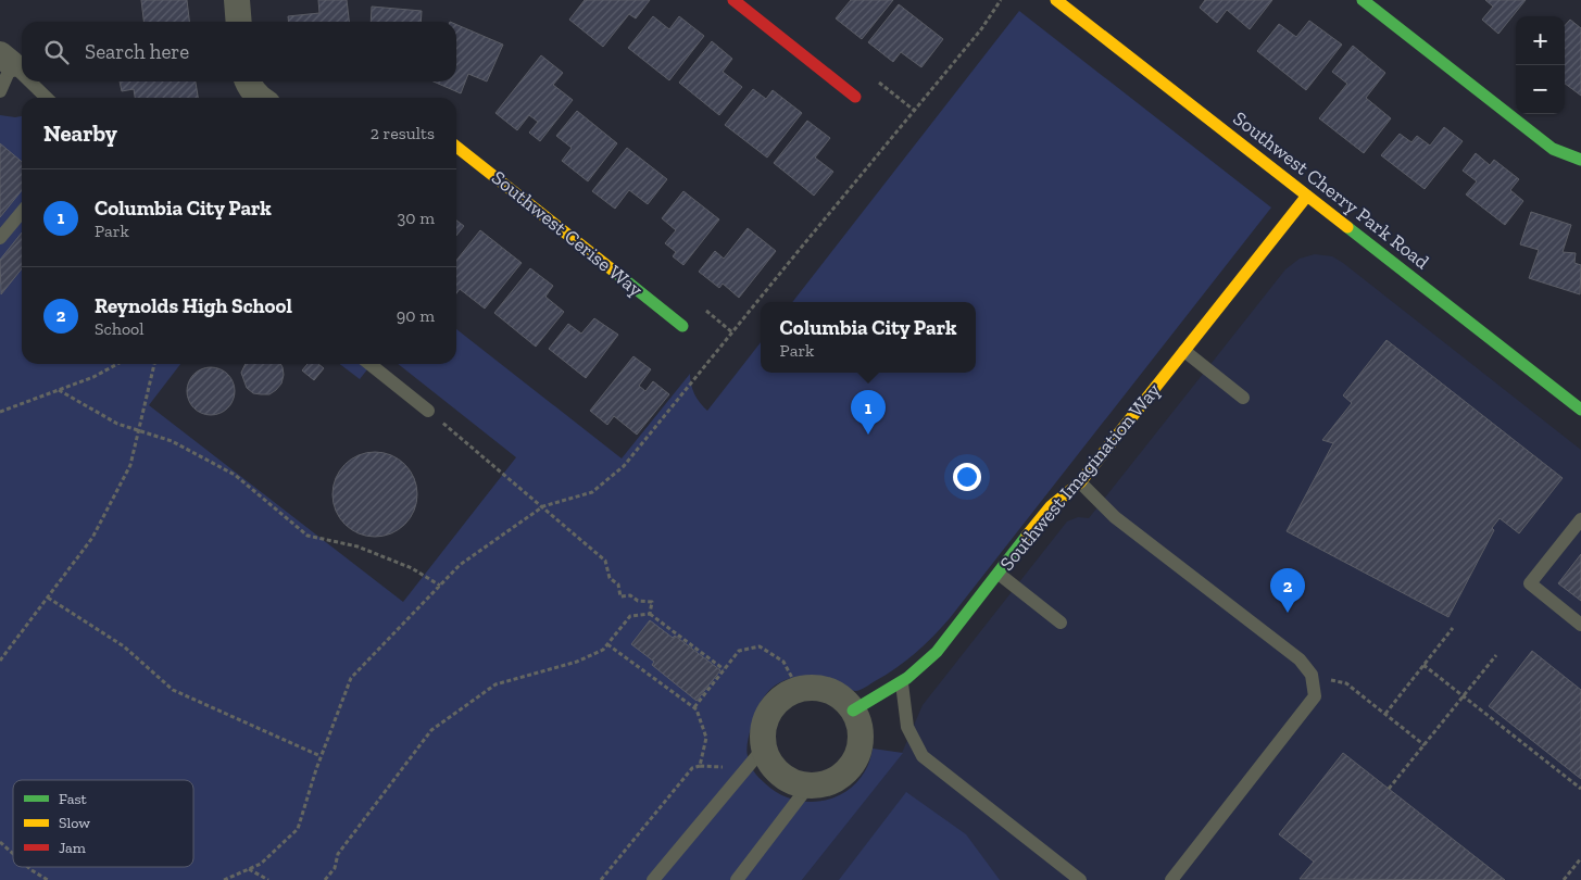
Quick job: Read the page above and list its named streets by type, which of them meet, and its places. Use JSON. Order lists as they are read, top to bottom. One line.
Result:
{"streets":{"street":["Southwest Cherry Park Road","Southwest Cerise Way","Southwest Imagination Way"]},"crossings":[["Southwest Cherry Park Road","Southwest Imagination Way"]],"legend":["Fast","Slow","Jam"],"page":{"map_buttons":["+","−"],"search":"Search here","heading":["Nearby","2 results"],"list":[{"mark":"1","name":"Columbia City Park","note":"Park","value":"30 m"},{"mark":"2","name":"Reynolds High School","note":"School","value":"90 m"}],"popup":["Columbia City Park","Park"],"pins":["1","2"]}}
